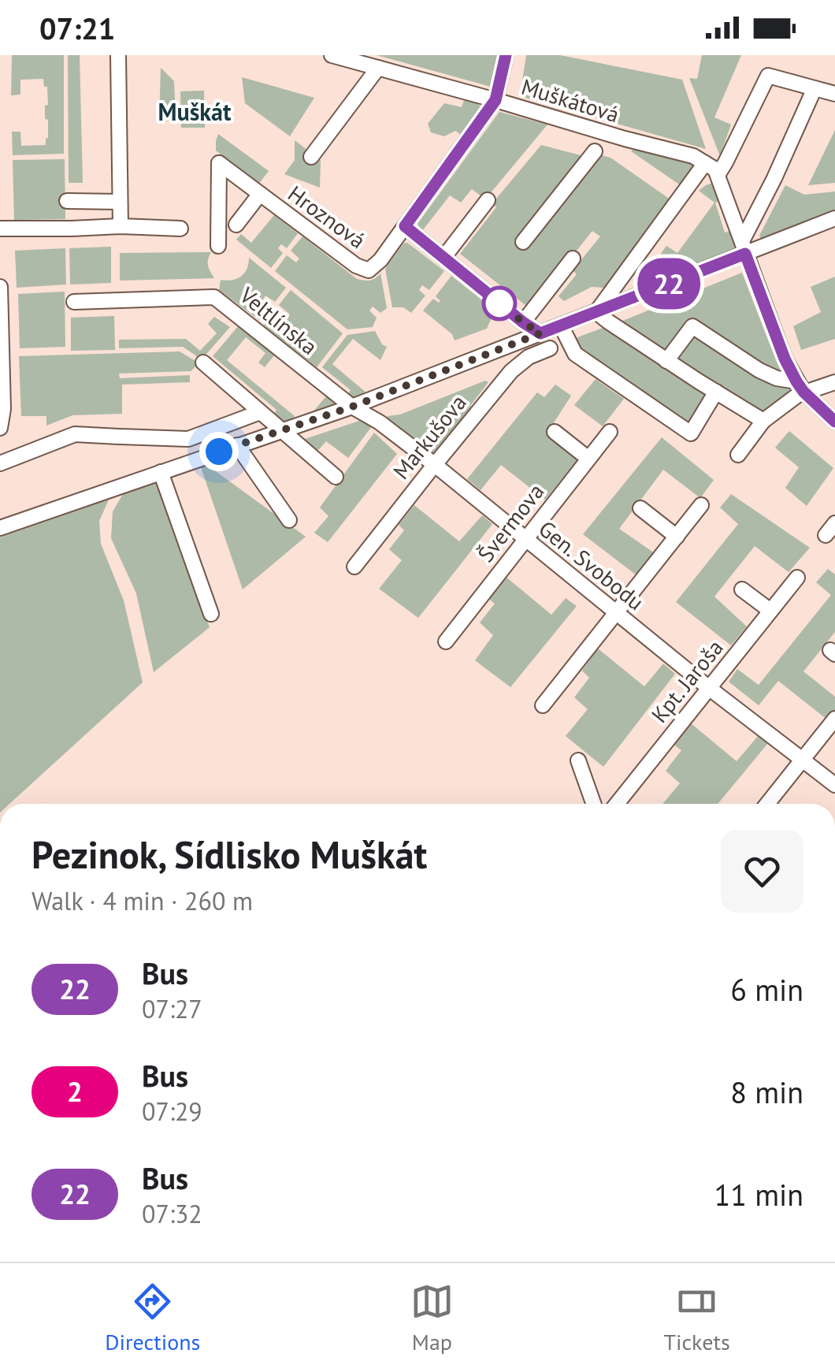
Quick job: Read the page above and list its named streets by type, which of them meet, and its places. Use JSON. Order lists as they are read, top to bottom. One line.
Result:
{"streets":{"street":["Muškátová","Hroznová","Veltlínska","Markušova","Švermova","Gen. Svobodu","Kpt. Jaroša"]},"crossings":[["Veltlínska","Gen. Svobodu"],["Markušova","Gen. Svobodu"],["Švermova","Gen. Svobodu"],["Gen. Svobodu","Kpt. Jaroša"]],"districts":["Muškát"],"lines":["bus line 22"],"page":{"status":"07:21","on_map":"22","heading":["Pezinok, Sídlisko Muškát","Walk · 4 min · 260 m"],"list":[{"mark":"22","name":"Bus","note":"07:27","value":"6 min"},{"mark":"2","name":"Bus","note":"07:29","value":"8 min"},{"mark":"22","name":"Bus","note":"07:32","value":"11 min"}],"tabs":["Directions","Map","Tickets"]}}
